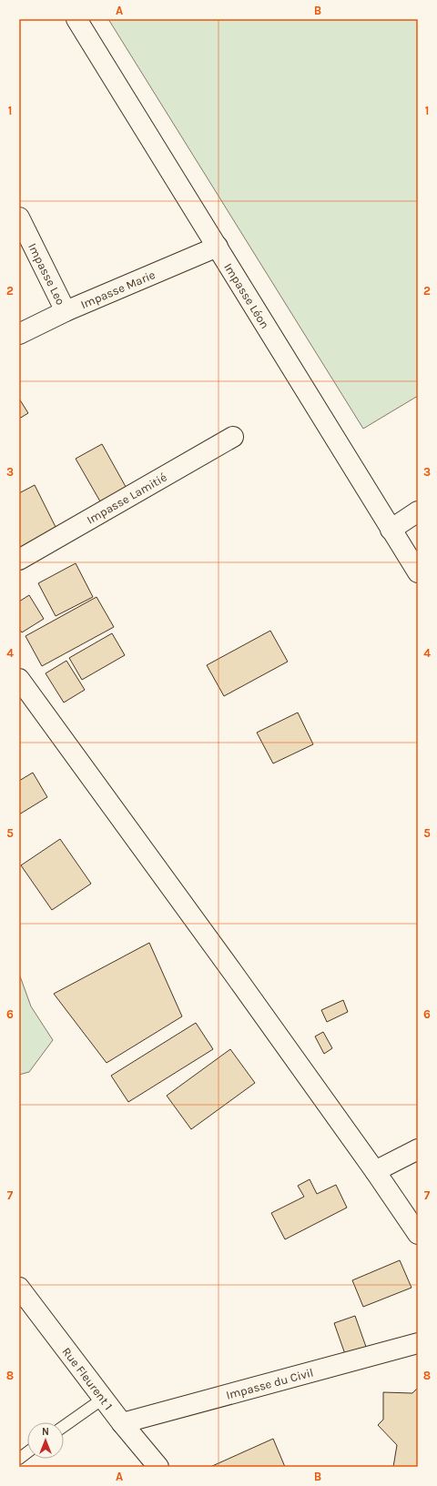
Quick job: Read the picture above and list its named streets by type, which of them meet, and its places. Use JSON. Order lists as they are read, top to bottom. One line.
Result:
{"streets":{"street":["Impasse Leo","Impasse Marie","Impasse Léon","Impasse Lamitié","Rue Fleurent 1","Impasse du Civil"]},"crossings":[["Impasse Leo","Impasse Marie"],["Impasse Marie","Impasse Léon"],["Rue Fleurent 1","Impasse du Civil"]],"north":"top","grid":{"columns":["A","B"],"rows":["1","2","3","4","5","6","7","8"]}}
